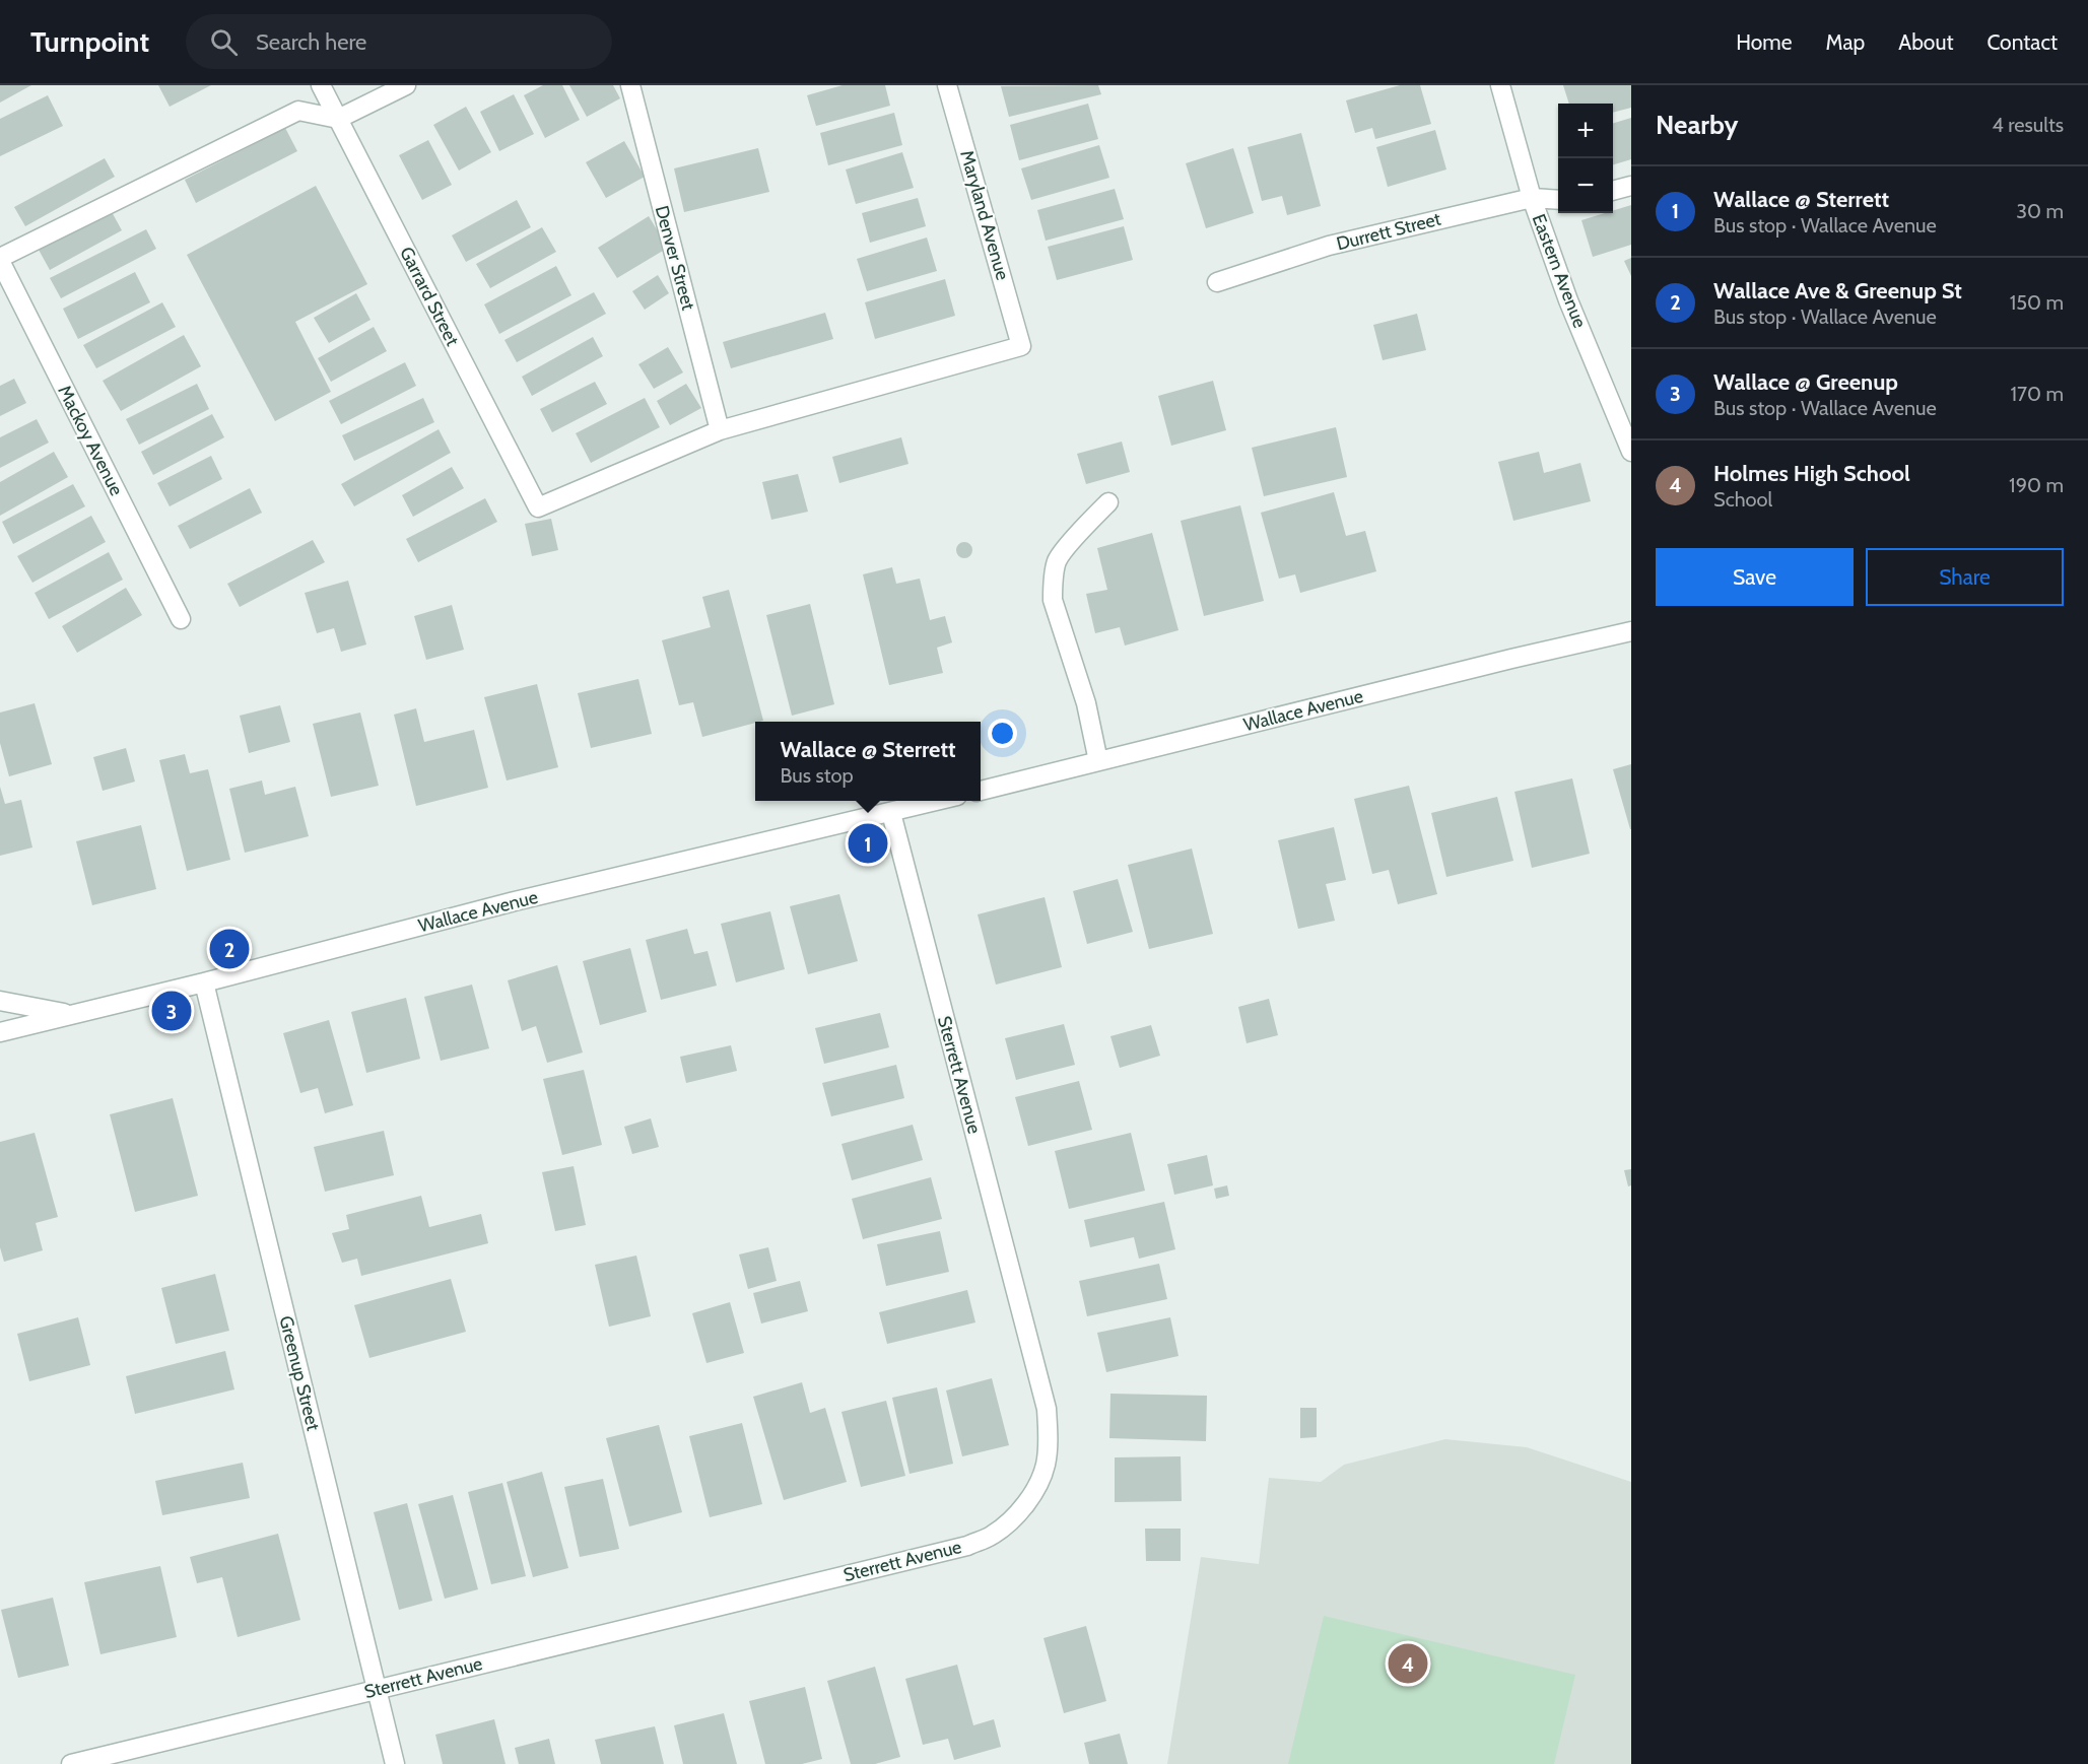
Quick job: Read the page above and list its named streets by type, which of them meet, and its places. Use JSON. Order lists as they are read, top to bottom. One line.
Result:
{"streets":{"street":["Maryland Avenue","Durrett Street","Denver Street","Eastern Avenue","Garrard Street","Mackoy Avenue","Wallace Avenue","Sterrett Avenue","Greenup Street"]},"crossings":[["Maryland Avenue","Denver Street"],["Maryland Avenue","Garrard Street"],["Durrett Street","Eastern Avenue"],["Denver Street","Garrard Street"],["Wallace Avenue","Sterrett Avenue"],["Wallace Avenue","Greenup Street"],["Sterrett Avenue","Greenup Street"]],"page":{"header":"Turnpoint","search":"Search here","nav":["Home","Map","About","Contact"],"heading":["Nearby","4 results"],"map_buttons":["+","−"],"list":[{"mark":"1","name":"Wallace @ Sterrett","note":"Bus stop · Wallace Avenue","value":"30 m"},{"mark":"2","name":"Wallace Ave & Greenup St","note":"Bus stop · Wallace Avenue","value":"150 m"},{"mark":"3","name":"Wallace @ Greenup","note":"Bus stop · Wallace Avenue","value":"170 m"},{"mark":"4","name":"Holmes High School","note":"School","value":"190 m"}],"buttons":["Save","Share"],"popup":["Wallace @ Sterrett","Bus stop"],"pins":["1","2","3","4"]}}
